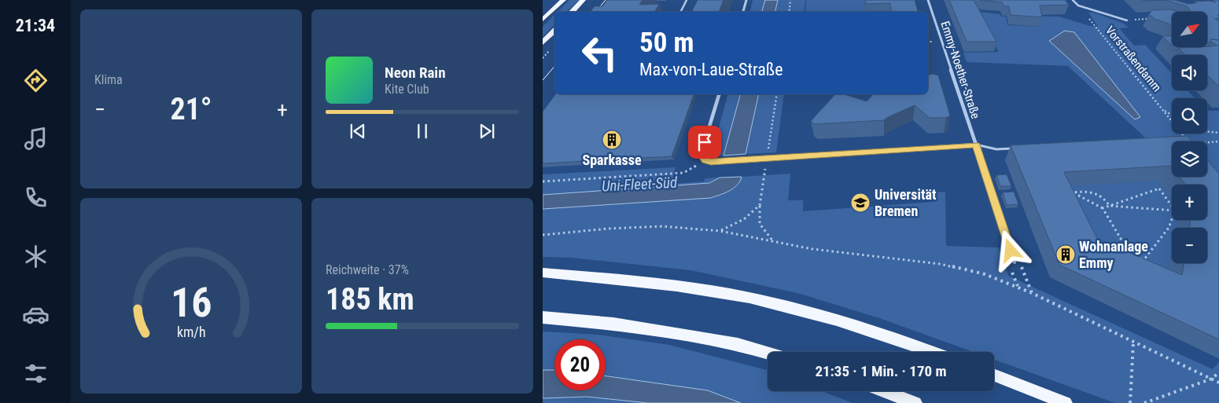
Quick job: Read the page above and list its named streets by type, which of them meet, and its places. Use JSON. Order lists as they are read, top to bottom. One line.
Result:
{"streets":{"street":["Emmy-Noether-Straße"],"path":["Vorstraßendamm"]},"water":["Uni-Fleet-Süd"],"places":{"building":["Sparkasse","Wohnanlage Emmy"],"school or university":["Universität Bremen"]},"north":"top right","page":{"tabs":"21:34","tile":["Klima",["Reichweite · 37%","185 km"]],"map_buttons":["+","−"],"turn":["50 m","Max-von-Laue-Straße"],"song":["Neon Rain","Kite Club"],"heat":["−","21°","+"],"limit":"20","trip":"21:35 · 1 Min. · 170 m","gauge":["16","km/h"]}}
